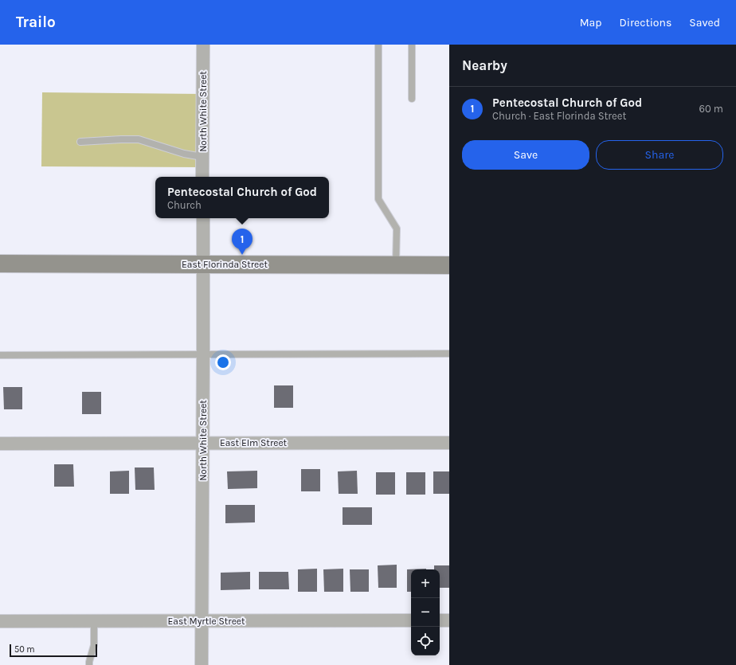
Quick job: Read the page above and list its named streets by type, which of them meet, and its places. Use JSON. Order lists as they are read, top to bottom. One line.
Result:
{"streets":{"street":["North White Street","East Florinda Street","East Elm Street","East Myrtle Street"]},"crossings":[["North White Street","East Florinda Street"],["North White Street","East Elm Street"],["North White Street","East Myrtle Street"]],"scale_bar":"50 m","page":{"header":"Trailo","nav":["Map","Directions","Saved"],"heading":"Nearby","list":[{"mark":"1","name":"Pentecostal Church of God","note":"Church · East Florinda Street","value":"60 m"}],"buttons":["Save","Share"],"popup":["Pentecostal Church of God","Church"],"pins":"1","map_buttons":["+","−"],"scale":"50 m"}}
